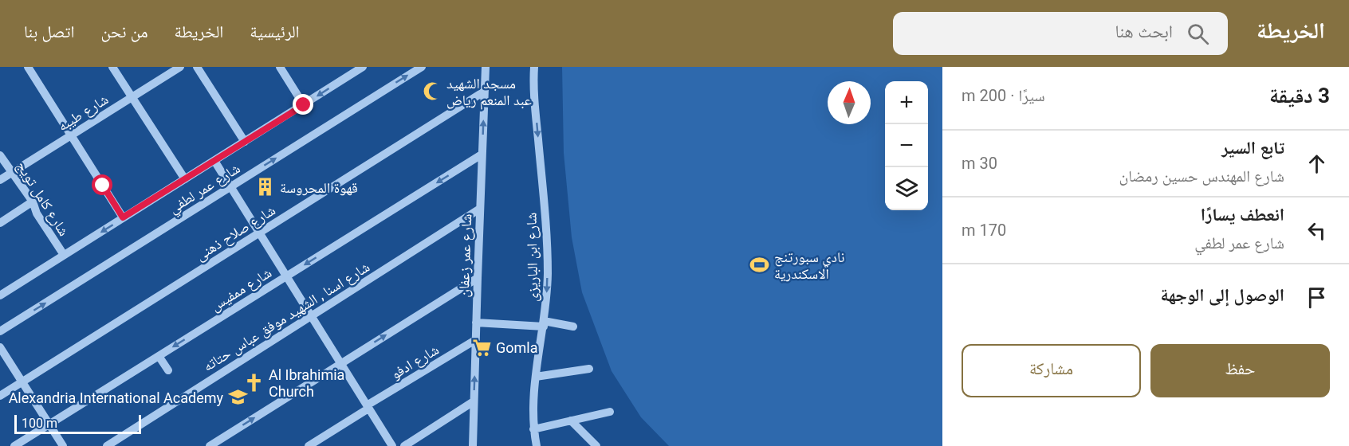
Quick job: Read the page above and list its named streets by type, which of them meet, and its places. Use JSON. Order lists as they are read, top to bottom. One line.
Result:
{"streets":{"street":["شارع طيبه","شارع عمر لطفي","شارع كامل تويج","شارع صلاح ذهنى","شارع عمر زعفان","شارع ابن الباريزى","شارع ممفيس","شارع اسنا , الشهيد موفق عباس حتاته","شارع ادفو"]},"crossings":[["شارع طيبه","شارع كامل تويج"],["شارع عمر لطفي","شارع كامل تويج"],["شارع صلاح ذهنى","شارع عمر زعفان"],["شارع عمر زعفان","شارع ممفيس"],["شارع عمر زعفان","شارع اسنا , الشهيد موفق عباس حتاته"],["شارع عمر زعفان","شارع ادفو"]],"one_way":["شارع ابن الباريزى","شارع ممفيس"],"places":{"mosque":["مسجد الشهيد عبد المنعم رياض"],"building":["قهوة المحروسة"],"sports":["نادي سبورتنج الاسكندرية"],"supermarket":["Gomla"],"church":["Al Ibrahimia Church"],"school or university":["Alexandria International Academy"]},"scale_bar":"100 m","north":"top","page":{"header":"الخريطة","search":"ابحث هنا","nav":["الرئيسية","الخريطة","من نحن","اتصل بنا"],"heading":["3 دقيقة","سيرًا · 200 m"],"map_buttons":["+","−"],"list":[["تابع السير","شارع المهندس حسين رمضان","30 m"],["انعطف يسارًا","شارع عمر لطفي","170 m"],"الوصول إلى الوجهة"],"buttons":["حفظ","مشاركة"],"scale":"100 m"}}
